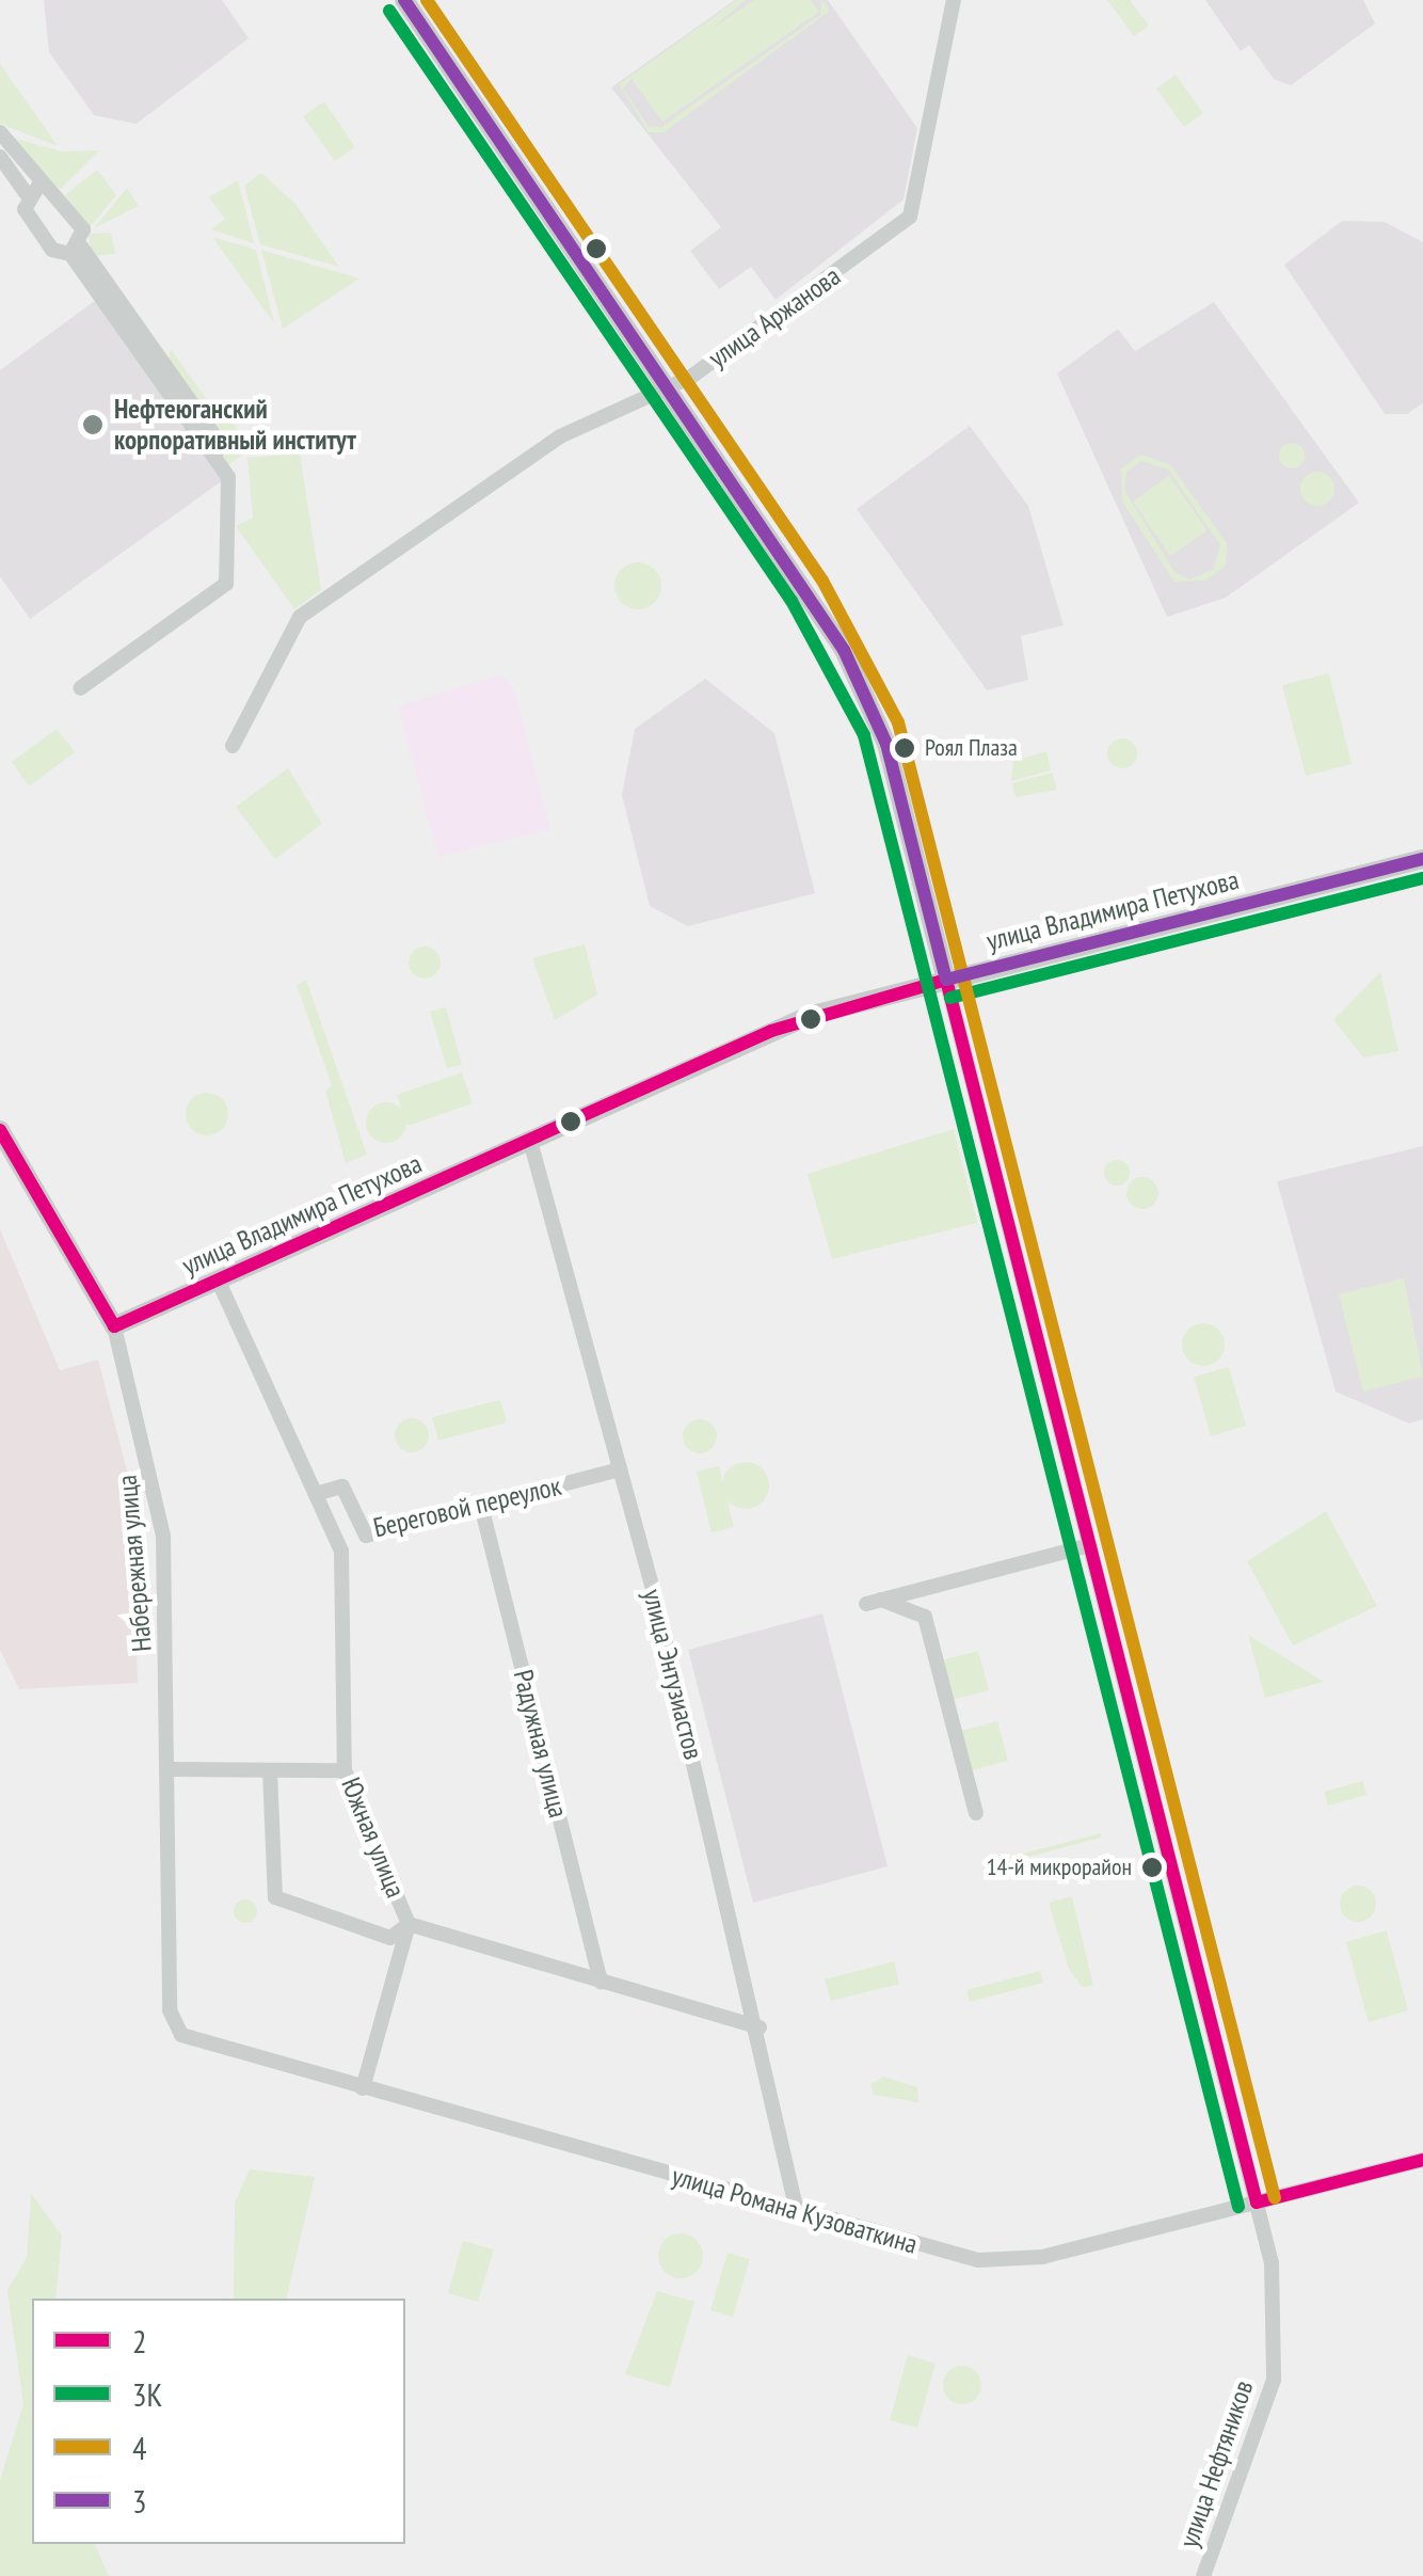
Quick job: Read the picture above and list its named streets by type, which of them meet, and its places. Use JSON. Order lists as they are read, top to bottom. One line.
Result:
{"streets":{"main road":["улица Владимира Петухова","Набережная улица","улица Нефтяников"],"street":["улица Аржанова","Береговой переулок","улица Энтузиастов","Радужная улица","Южная улица","улица Романа Кузоваткина"]},"crossings":[["улица Аржанова","улица Нефтяников"],["улица Владимира Петухова","Набережная улица"],["улица Владимира Петухова","улица Энтузиастов"],["улица Владимира Петухова","Южная улица"],["улица Владимира Петухова","улица Нефтяников"],["Береговой переулок","улица Энтузиастов"],["Береговой переулок","Радужная улица"],["Береговой переулок","Южная улица"],["Набережная улица","улица Романа Кузоваткина"],["улица Энтузиастов","Южная улица"],["улица Энтузиастов","улица Романа Кузоваткина"],["Радужная улица","Южная улица"],["улица Романа Кузоваткина","улица Нефтяников"]],"places":["Нефтеюганский корпоративный институт","Роял Плаза","14-й микрорайон"],"lines":["transit line 4","transit line 3","transit line 3К","transit line 2"],"legend":["2","3К","4","3"]}
